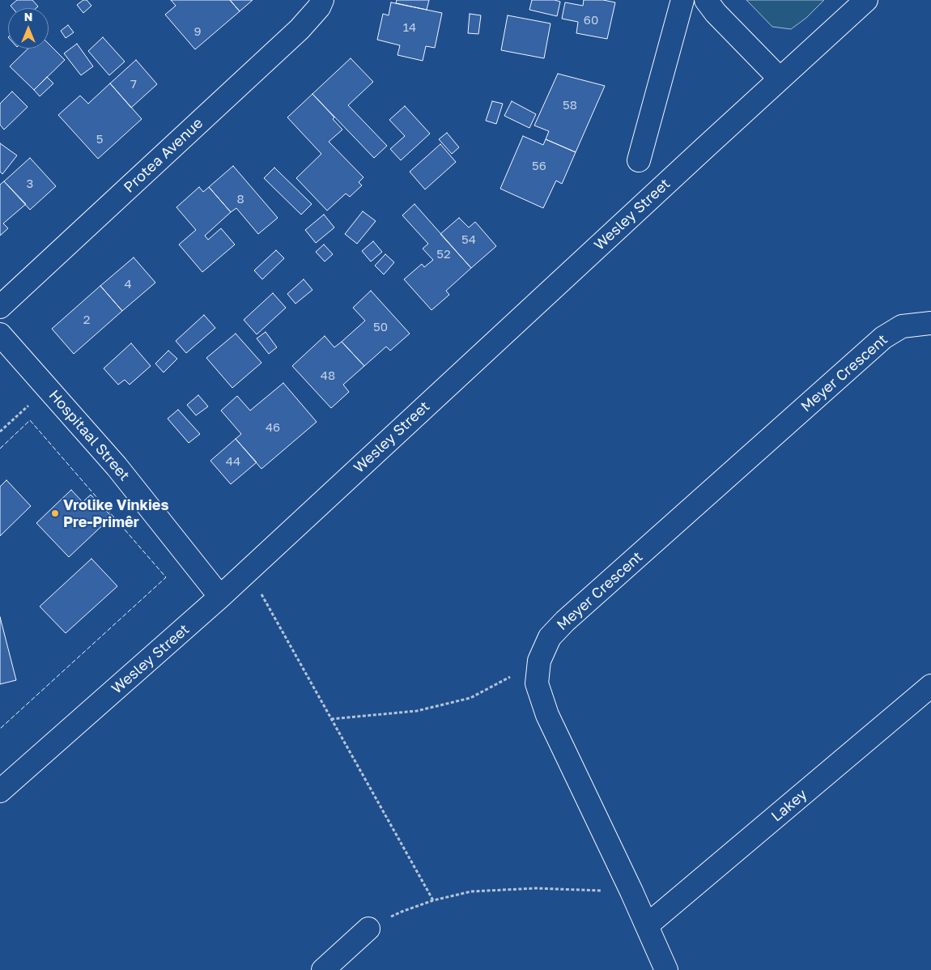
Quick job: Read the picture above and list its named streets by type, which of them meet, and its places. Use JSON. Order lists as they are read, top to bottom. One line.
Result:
{"streets":{"street":["Protea Avenue","Wesley Street","Meyer Crescent","Hospitaal Street","Lakey"]},"crossings":[["Wesley Street","Hospitaal Street"],["Meyer Crescent","Lakey"]],"places":["Vrolike Vinkies Pre-Primêr"],"house_numbers":["60","14","9","7","58","5","56","3","8","54","52","4","2","50","48","46","44"],"north":"top"}
